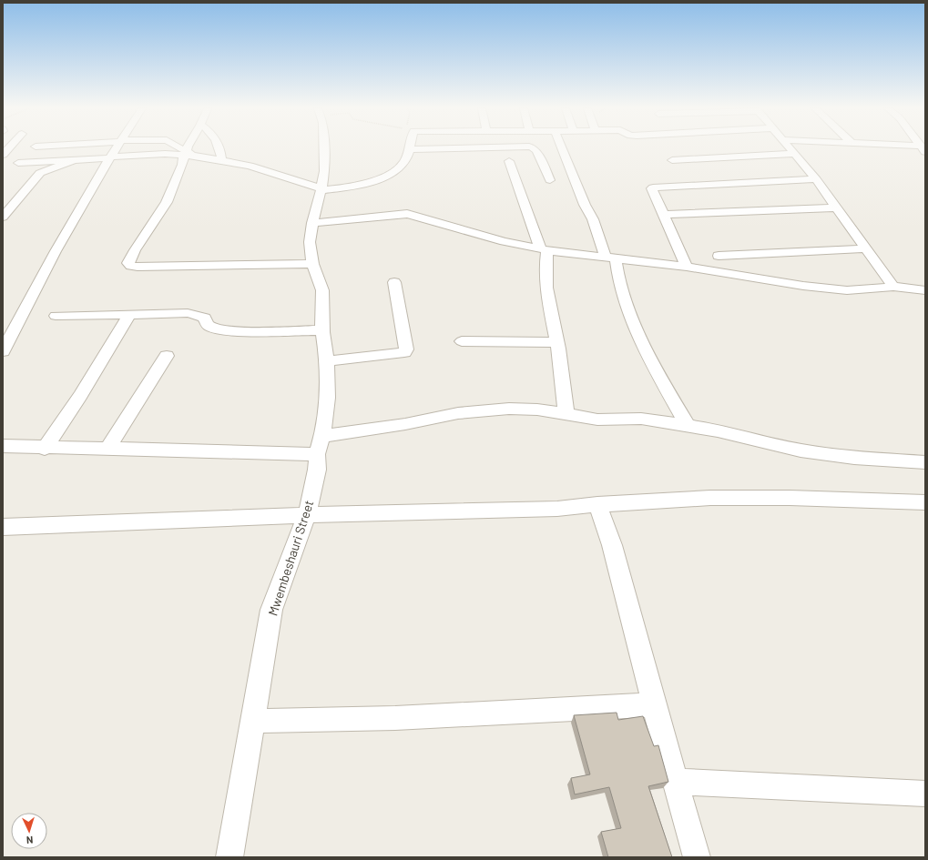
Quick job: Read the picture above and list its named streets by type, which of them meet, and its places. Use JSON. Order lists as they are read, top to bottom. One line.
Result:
{"streets":{"street":["Mwembeshauri Street"]},"north":"bottom"}
